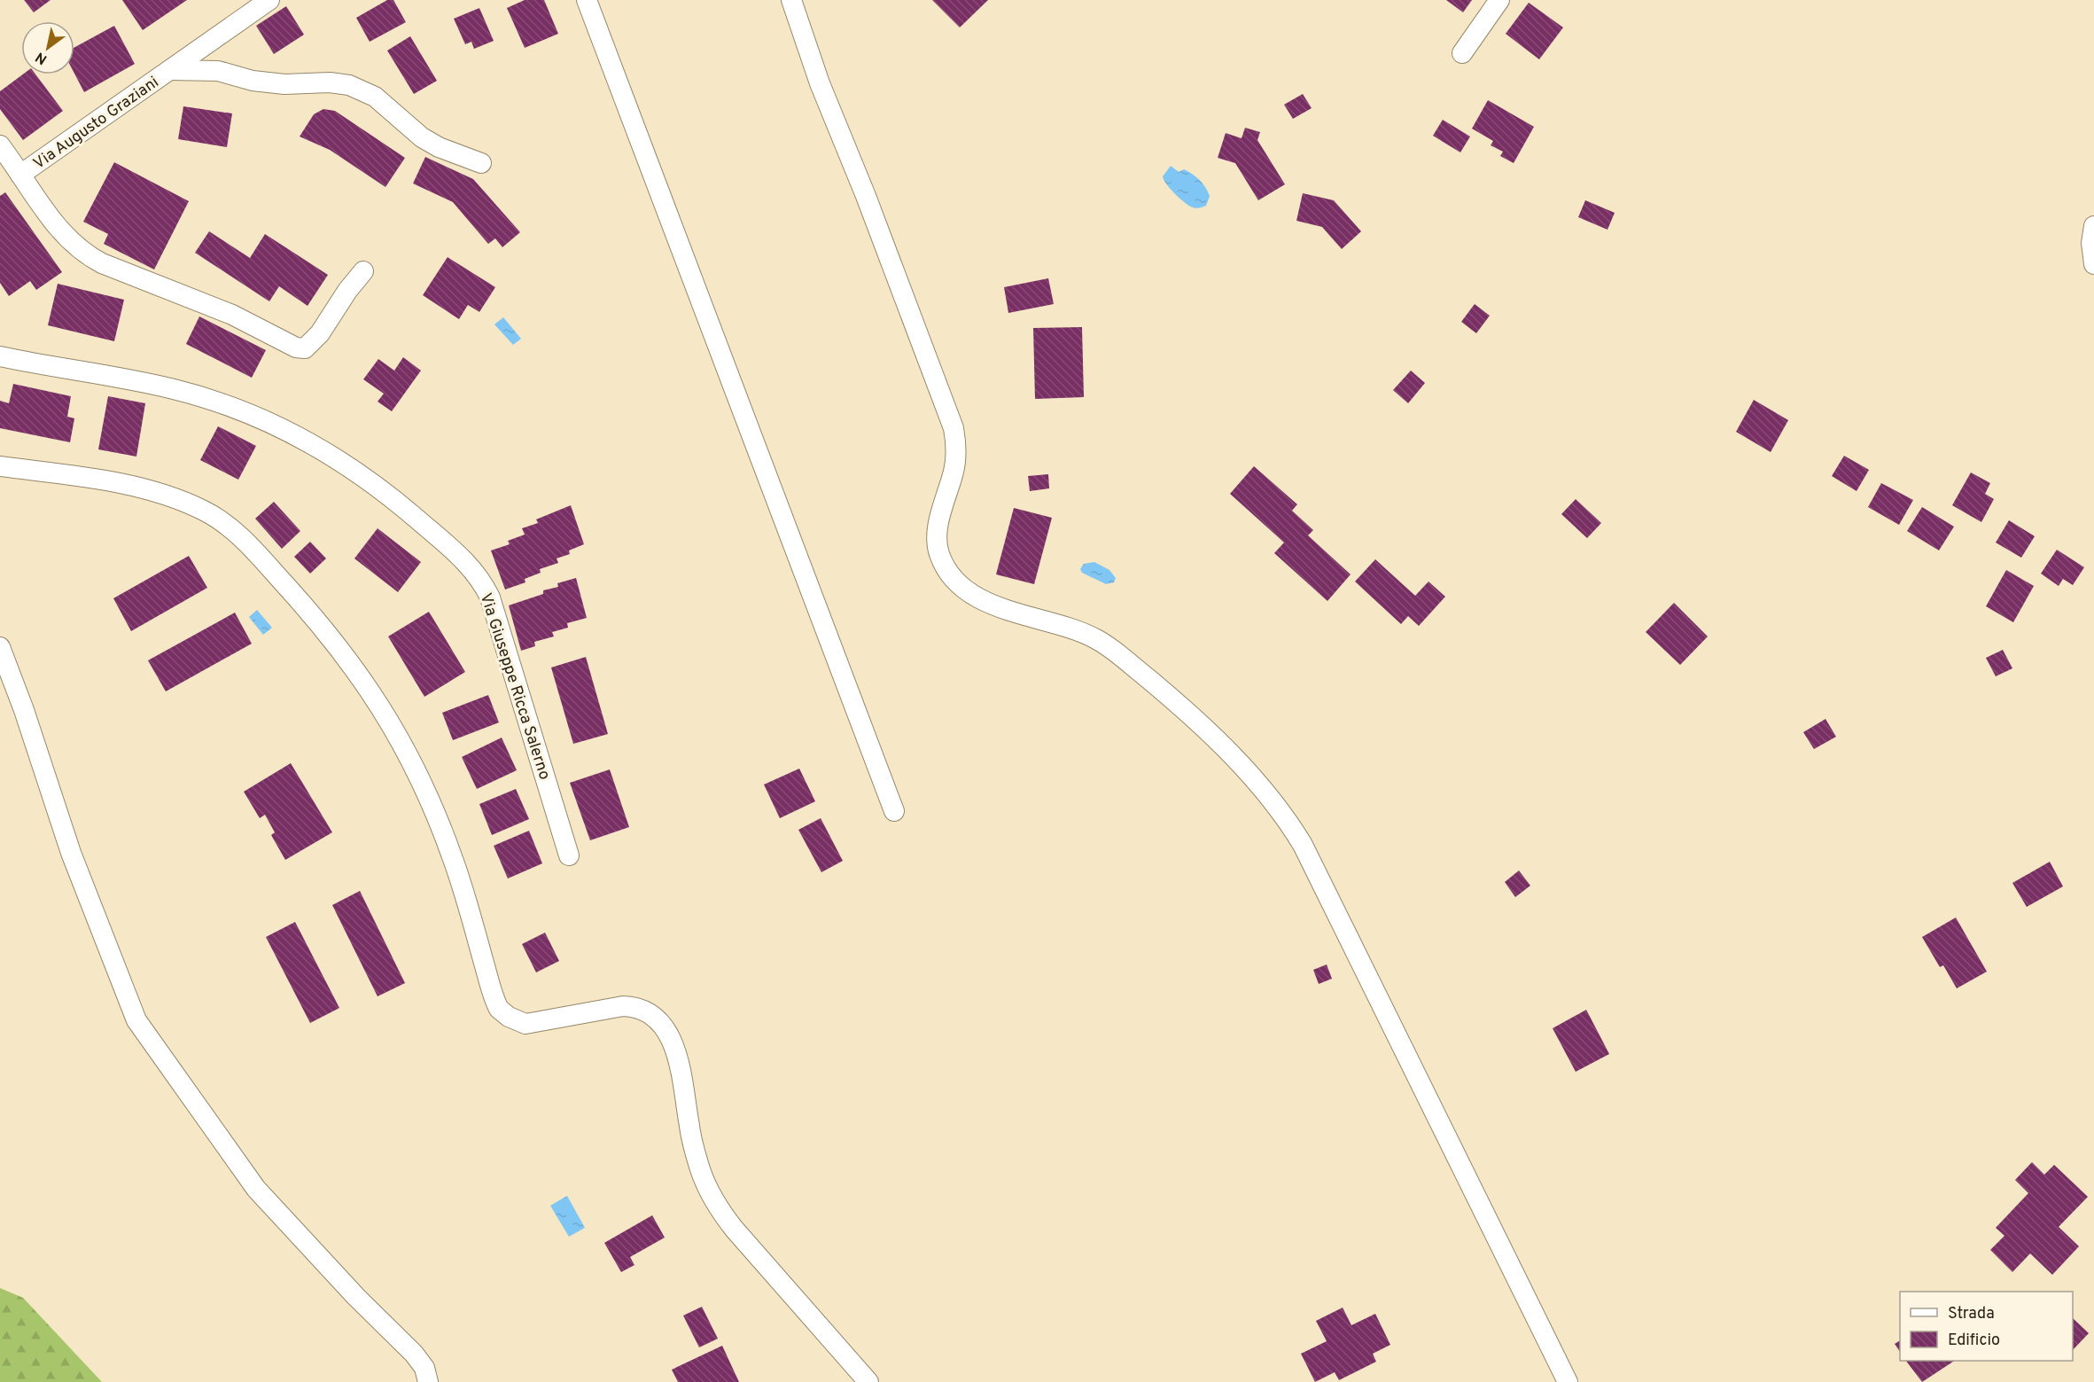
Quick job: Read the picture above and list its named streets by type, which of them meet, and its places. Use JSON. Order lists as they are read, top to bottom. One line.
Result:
{"streets":{"street":["Via Augusto Graziani","Via Giuseppe Ricca Salerno"]},"legend":["Strada","Edificio"],"north":"bottom left"}
